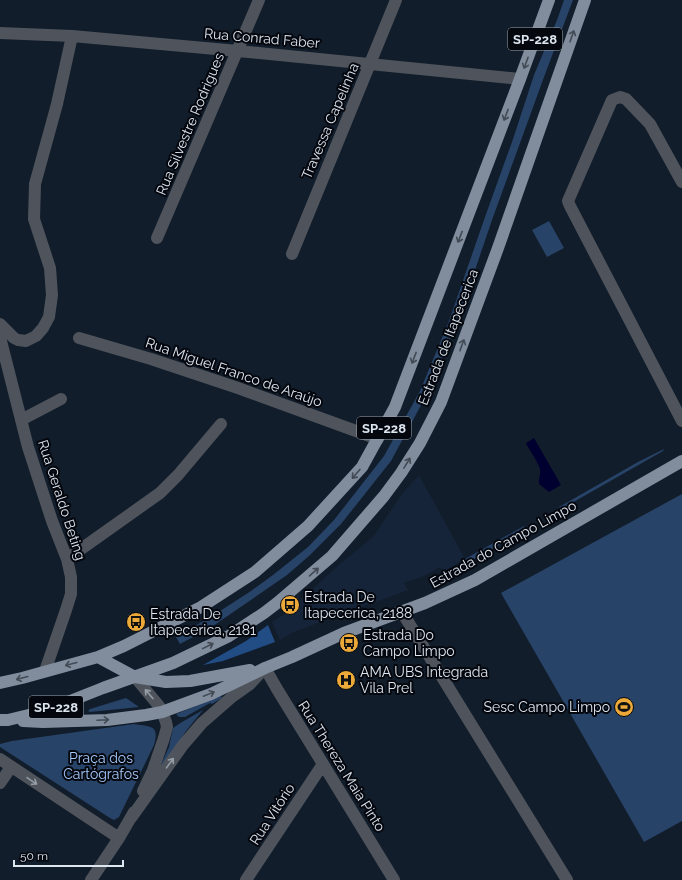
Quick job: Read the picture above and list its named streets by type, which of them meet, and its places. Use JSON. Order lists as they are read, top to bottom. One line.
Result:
{"streets":{"main road":["SP-228","Estrada de Itapecerica","Estrada do Campo Limpo"],"street":["Rua Conrad Faber","Travessa Capelinha","Rua Silvestre Rodrigues","Rua Miguel Franco de Araújo","Rua Geraldo Beting","Rua Thereza Maia Pinto","Rua Vitório"]},"crossings":[["Rua Conrad Faber","Travessa Capelinha"],["Rua Conrad Faber","Rua Silvestre Rodrigues"],["Rua Conrad Faber","Estrada de Itapecerica"],["Estrada de Itapecerica","Rua Miguel Franco de Araújo"],["Estrada de Itapecerica","Rua Geraldo Beting"],["Estrada de Itapecerica","Estrada do Campo Limpo"],["Estrada do Campo Limpo","Rua Thereza Maia Pinto"],["Rua Thereza Maia Pinto","Rua Vitório"]],"parks":["Praça dos Cartógrafos"],"places":{"bus stop":["Estrada De Itapecerica, 2188","Estrada De Itapecerica, 2181","Estrada Do Campo Limpo"],"hospital":["AMA UBS Integrada Vila Prel"],"sports":["Sesc Campo Limpo"]},"scale_bar":"50 m"}
